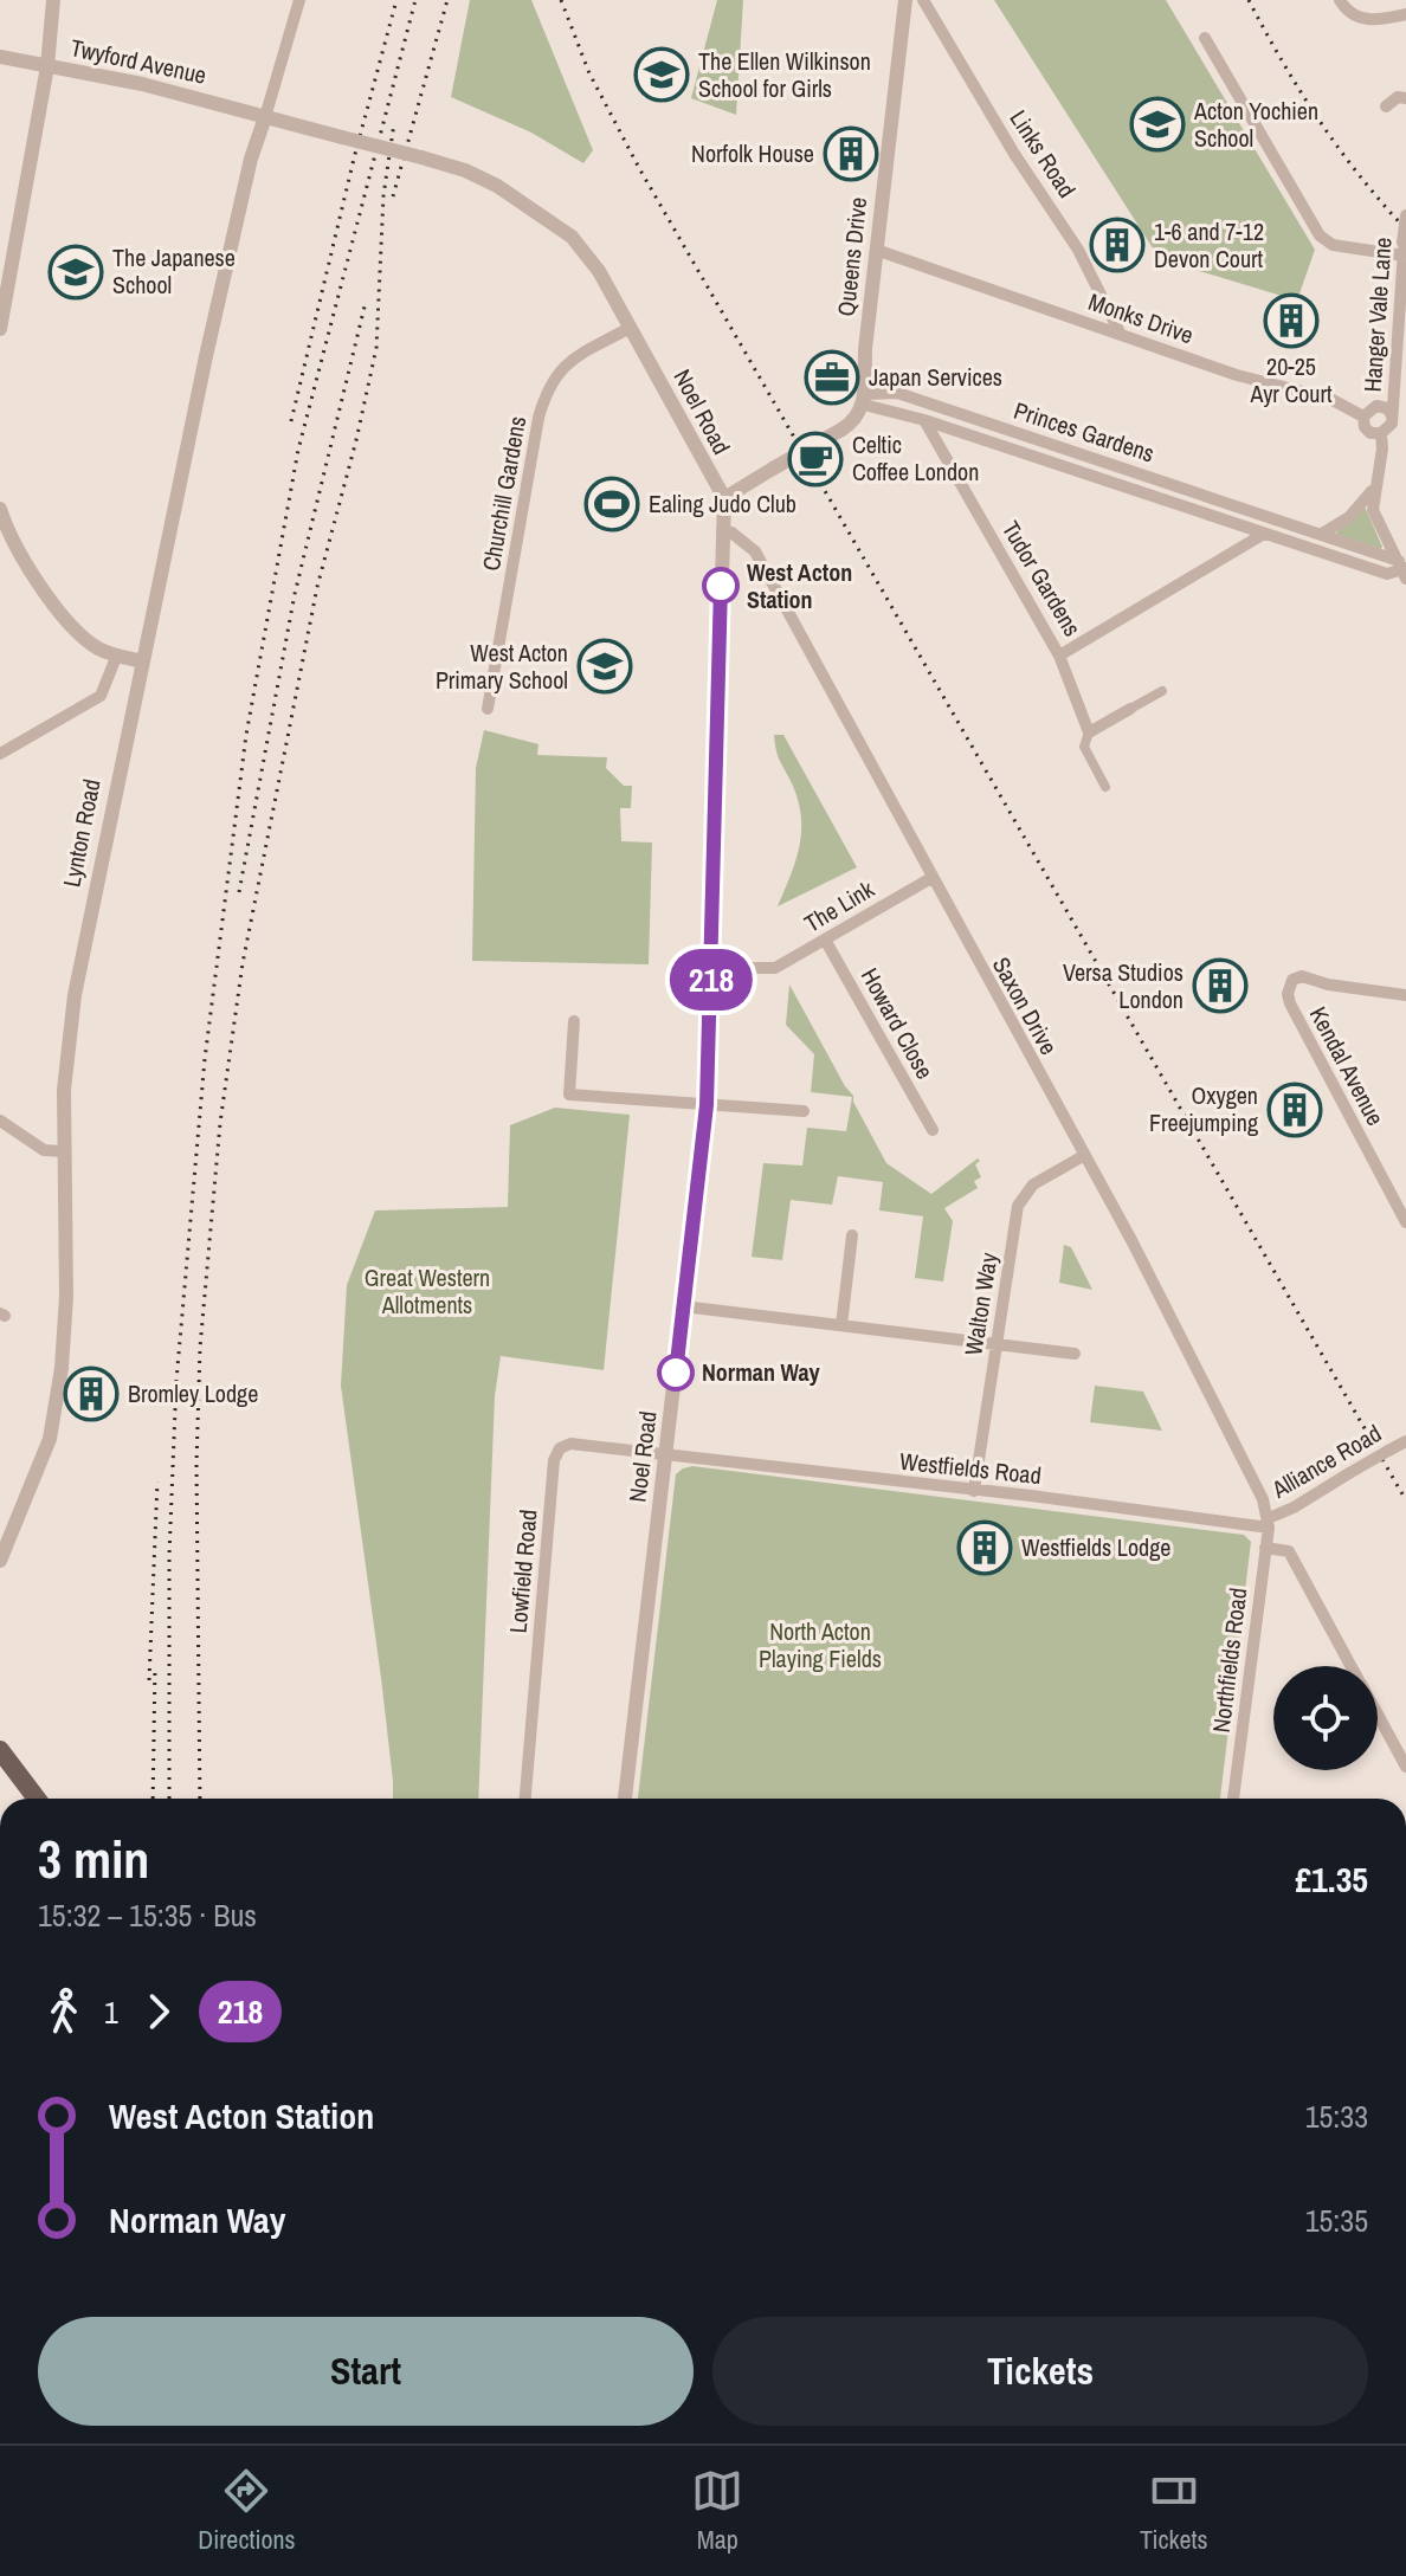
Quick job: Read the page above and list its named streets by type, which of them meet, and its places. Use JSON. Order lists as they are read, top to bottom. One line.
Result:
{"streets":{"street":["Twyford Avenue","Links Road","Queens Drive","Hanger Vale Lane","Monks Drive","Noel Road","Princes Gardens","Churchill Gardens","Tudor Gardens","Lynton Road","The Link","Saxon Drive","Howard Close","Kendal Avenue","Walton Way","Alliance Road","Westfields Road","Lowfield Road","Northfields Road"]},"crossings":[["Twyford Avenue","Noel Road"],["Twyford Avenue","Lynton Road"],["Links Road","Monks Drive"],["Queens Drive","Monks Drive"],["Queens Drive","Princes Gardens"],["Hanger Vale Lane","Monks Drive"],["Noel Road","Churchill Gardens"],["Noel Road","Lynton Road"],["Noel Road","The Link"],["Noel Road","Saxon Drive"],["Noel Road","Westfields Road"],["Noel Road","Lowfield Road"],["Princes Gardens","Tudor Gardens"],["The Link","Saxon Drive"],["The Link","Howard Close"],["Saxon Drive","Walton Way"],["Saxon Drive","Alliance Road"],["Saxon Drive","Westfields Road"],["Saxon Drive","Northfields Road"],["Walton Way","Westfields Road"],["Alliance Road","Westfields Road"],["Alliance Road","Northfields Road"],["Westfields Road","Lowfield Road"],["Westfields Road","Northfields Road"]],"parks":["Great Western Allotments","North Acton Playing Fields"],"places":{"school or university":["The Ellen Wilkinson School for Girls","Acton Yochien School","The Japanese School","West Acton Primary School"],"building":["Norfolk House","1-6 and 7-12 Devon Court","20-25 Ayr Court","Versa Studios London","Oxygen Freejumping","Bromley Lodge","Westfields Lodge"],"office":["Japan Services"],"cafe":["Celtic Coffee London"],"sports":["Ealing Judo Club"],"other":["West Acton Station","Norman Way"]},"lines":["bus line 218"],"page":{"on_map":"218","heading":["3 min","15:32 – 15:35 · Bus","£1.35"],"legs":["1","218"],"list":[{"name":"West Acton Station","value":"15:33"},{"name":"Norman Way","value":"15:35"}],"buttons":["Start","Tickets"],"tabs":["Directions","Map","Tickets"]}}
